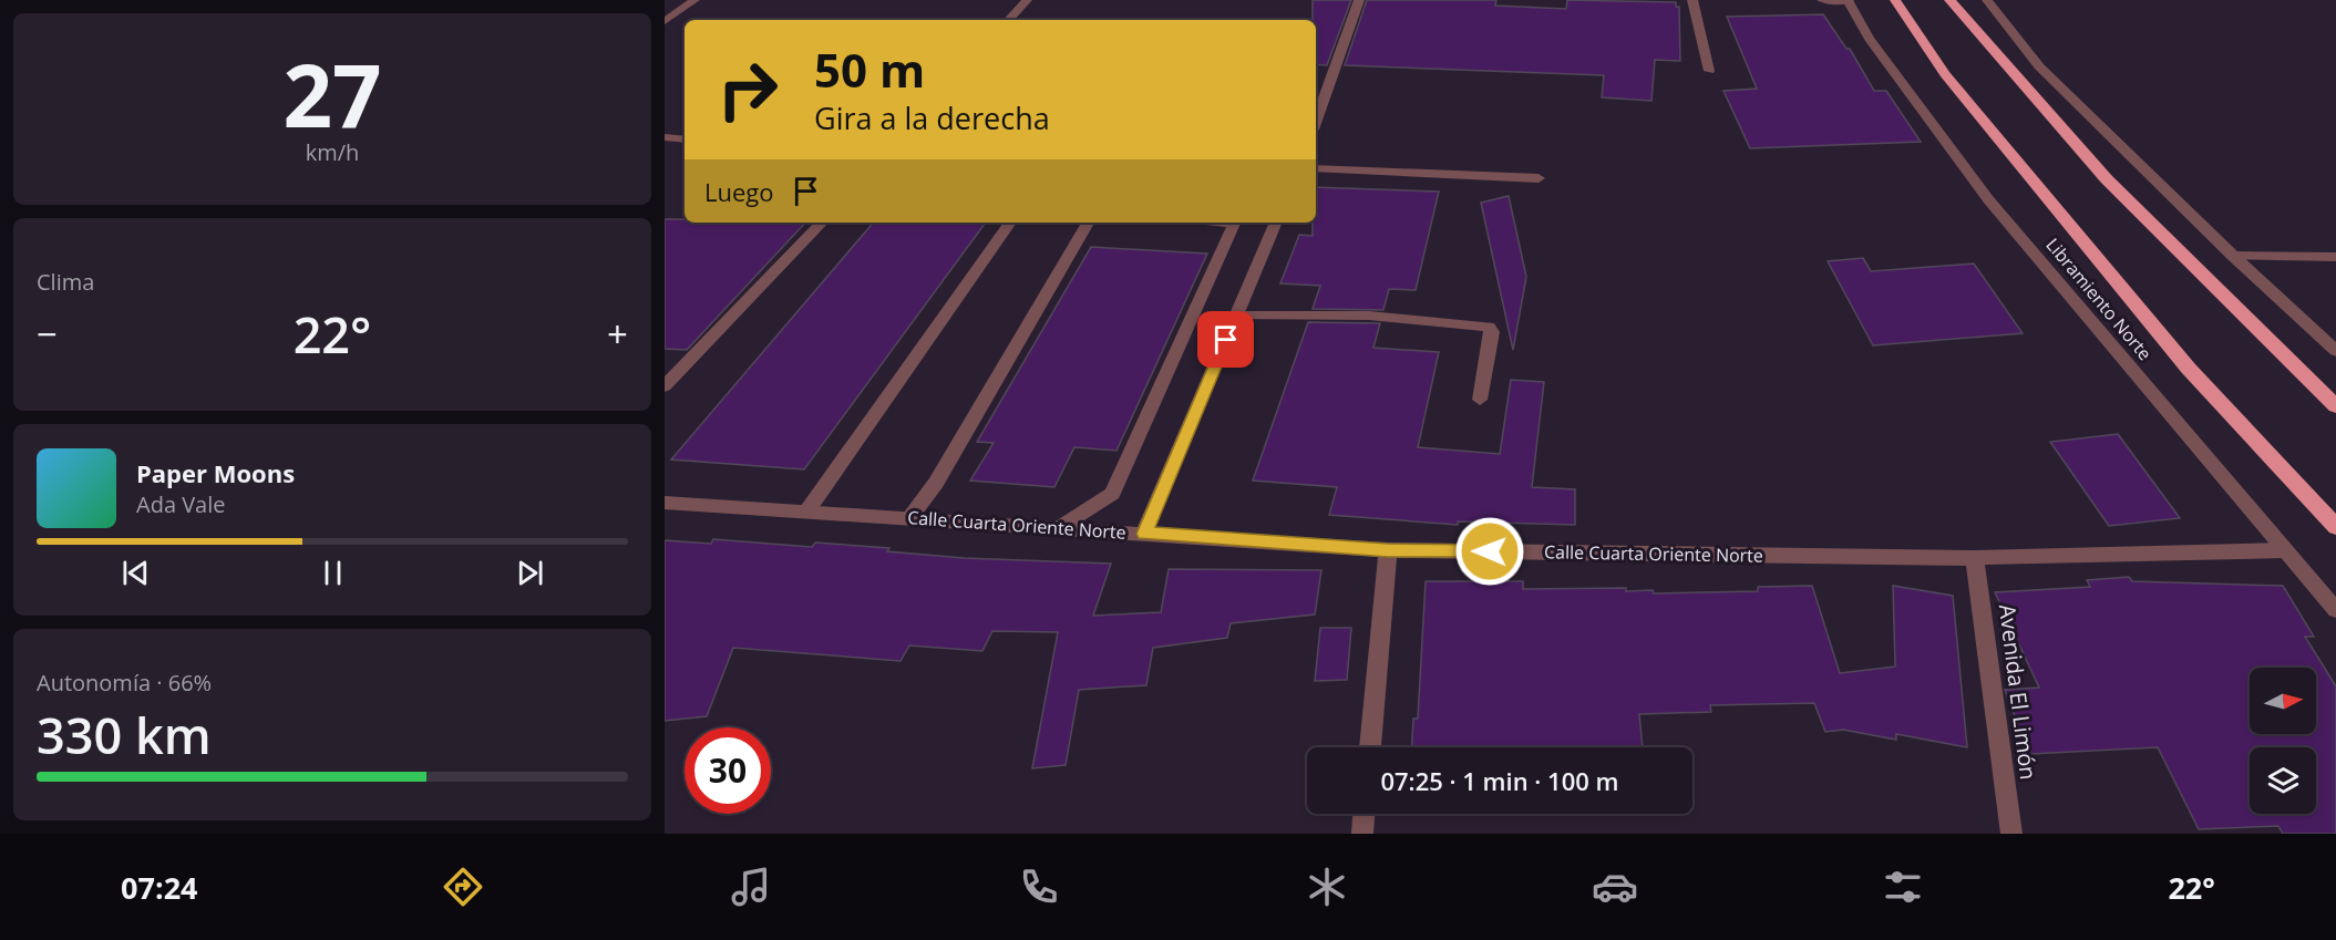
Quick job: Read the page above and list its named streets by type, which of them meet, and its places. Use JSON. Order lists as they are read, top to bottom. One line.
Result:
{"streets":{"highway":["Libramiento Norte"],"street":["Calle Cuarta Oriente Norte","Avenida El Limón"]},"crossings":[["Libramiento Norte","Calle Cuarta Oriente Norte"],["Calle Cuarta Oriente Norte","Avenida El Limón"]],"north":"right","page":{"tile":[["27","km/h"],"Clima",["Autonomía · 66%","330 km"]],"turn":["50 m","Gira a la derecha"],"then":"Luego","heat":["−","22°","+"],"song":["Paper Moons","Ada Vale"],"limit":"30","trip":"07:25 · 1 min · 100 m","tabs":["07:24","22°"]}}
